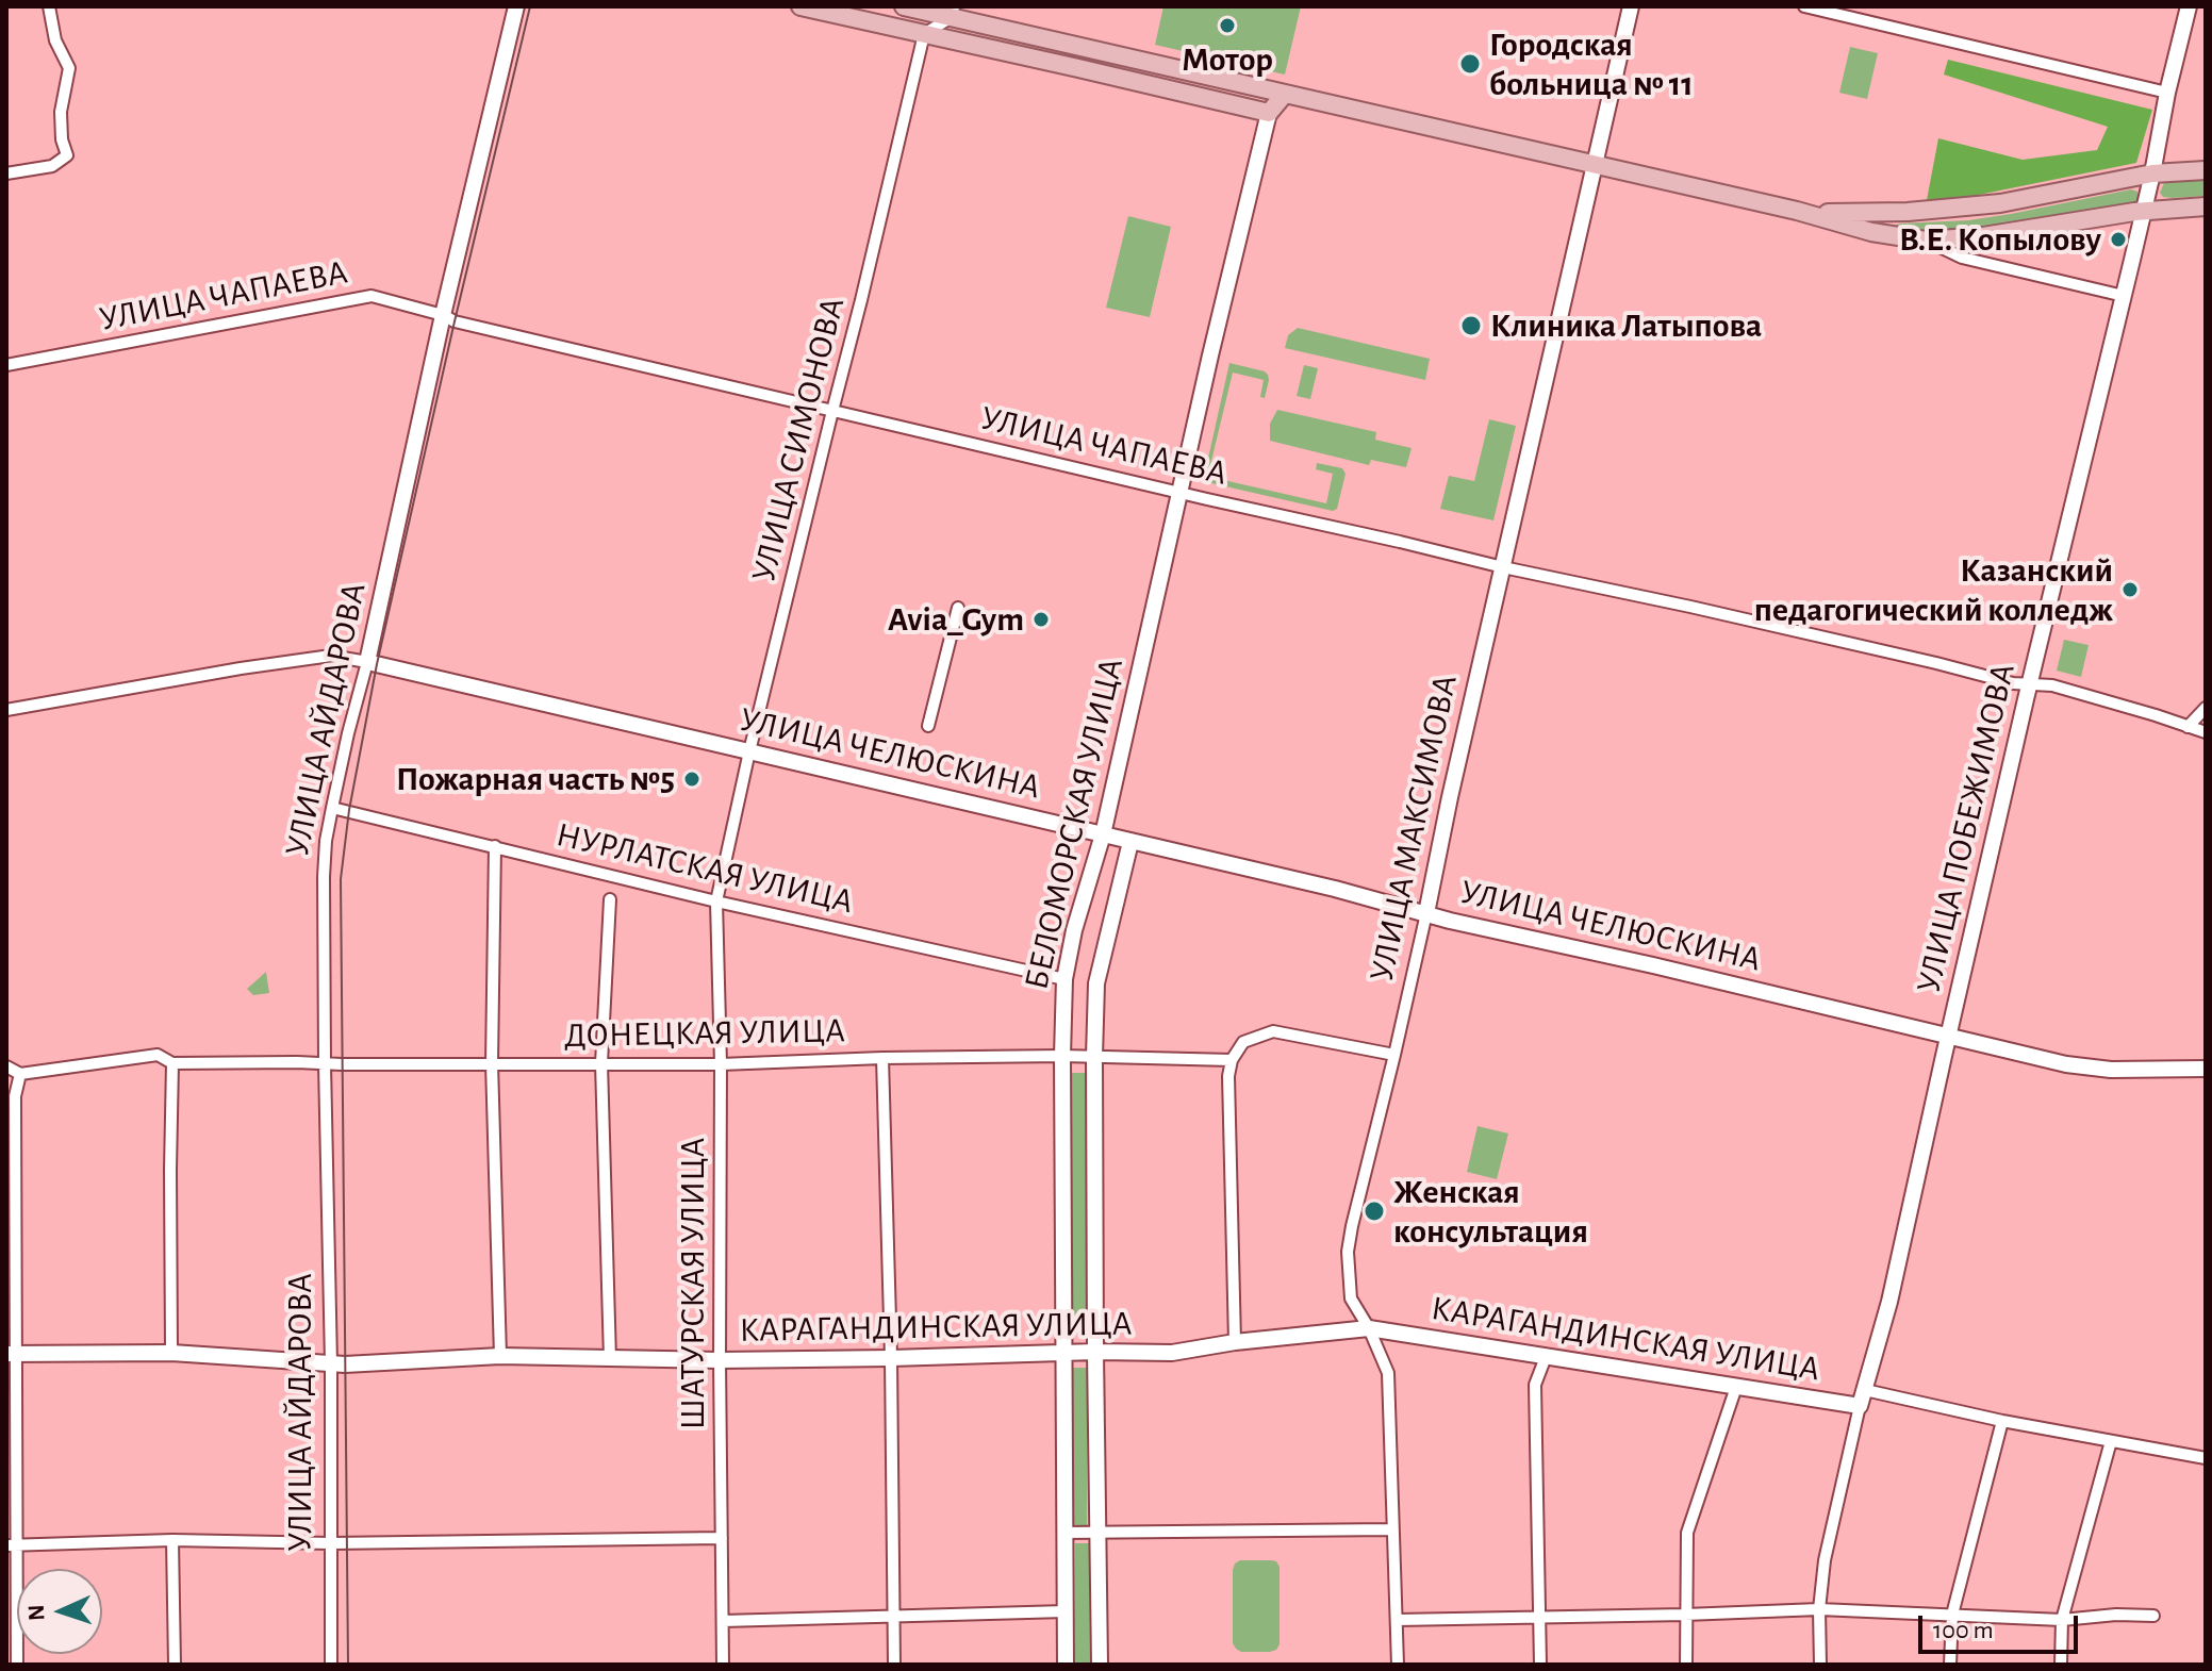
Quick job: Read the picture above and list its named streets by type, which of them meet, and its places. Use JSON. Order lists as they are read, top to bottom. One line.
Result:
{"streets":{"street":["УЛИЦА ЧАПАЕВА","УЛИЦА СИМОНОВА","УЛИЦА АЙДАРОВА","УЛИЦА ЧЕЛЮСКИНА","БЕЛОМОРСКАЯ УЛИЦА","УЛИЦА МАКСИМОВА","УЛИЦА ПОБЕЖИМОВА","НУРЛАТСКАЯ УЛИЦА","ДОНЕЦКАЯ УЛИЦА","ШАТУРСКАЯ УЛИЦА","КАРАГАНДИНСКАЯ УЛИЦА"]},"crossings":[["УЛИЦА ЧАПАЕВА","УЛИЦА СИМОНОВА"],["УЛИЦА ЧАПАЕВА","УЛИЦА АЙДАРОВА"],["УЛИЦА ЧАПАЕВА","БЕЛОМОРСКАЯ УЛИЦА"],["УЛИЦА ЧАПАЕВА","УЛИЦА МАКСИМОВА"],["УЛИЦА ЧАПАЕВА","УЛИЦА ПОБЕЖИМОВА"],["УЛИЦА СИМОНОВА","УЛИЦА ЧЕЛЮСКИНА"],["УЛИЦА СИМОНОВА","НУРЛАТСКАЯ УЛИЦА"],["УЛИЦА СИМОНОВА","ШАТУРСКАЯ УЛИЦА"],["УЛИЦА АЙДАРОВА","УЛИЦА ЧЕЛЮСКИНА"],["УЛИЦА АЙДАРОВА","НУРЛАТСКАЯ УЛИЦА"],["УЛИЦА АЙДАРОВА","ДОНЕЦКАЯ УЛИЦА"],["УЛИЦА АЙДАРОВА","КАРАГАНДИНСКАЯ УЛИЦА"],["УЛИЦА ЧЕЛЮСКИНА","БЕЛОМОРСКАЯ УЛИЦА"],["УЛИЦА ЧЕЛЮСКИНА","УЛИЦА МАКСИМОВА"],["УЛИЦА ЧЕЛЮСКИНА","УЛИЦА ПОБЕЖИМОВА"],["БЕЛОМОРСКАЯ УЛИЦА","НУРЛАТСКАЯ УЛИЦА"],["БЕЛОМОРСКАЯ УЛИЦА","ДОНЕЦКАЯ УЛИЦА"],["БЕЛОМОРСКАЯ УЛИЦА","КАРАГАНДИНСКАЯ УЛИЦА"],["УЛИЦА МАКСИМОВА","КАРАГАНДИНСКАЯ УЛИЦА"],["УЛИЦА ПОБЕЖИМОВА","КАРАГАНДИНСКАЯ УЛИЦА"],["НУРЛАТСКАЯ УЛИЦА","ШАТУРСКАЯ УЛИЦА"],["ДОНЕЦКАЯ УЛИЦА","ШАТУРСКАЯ УЛИЦА"],["ШАТУРСКАЯ УЛИЦА","КАРАГАНДИНСКАЯ УЛИЦА"]],"places":["Мотор","Городская больница № 11","В.Е. Копылову","Клиника Латыпова","Казанский педагогический колледж","Avia_Gym","Пожарная часть №5","Женская консультация"],"scale_bar":"100 m","north":"left"}
